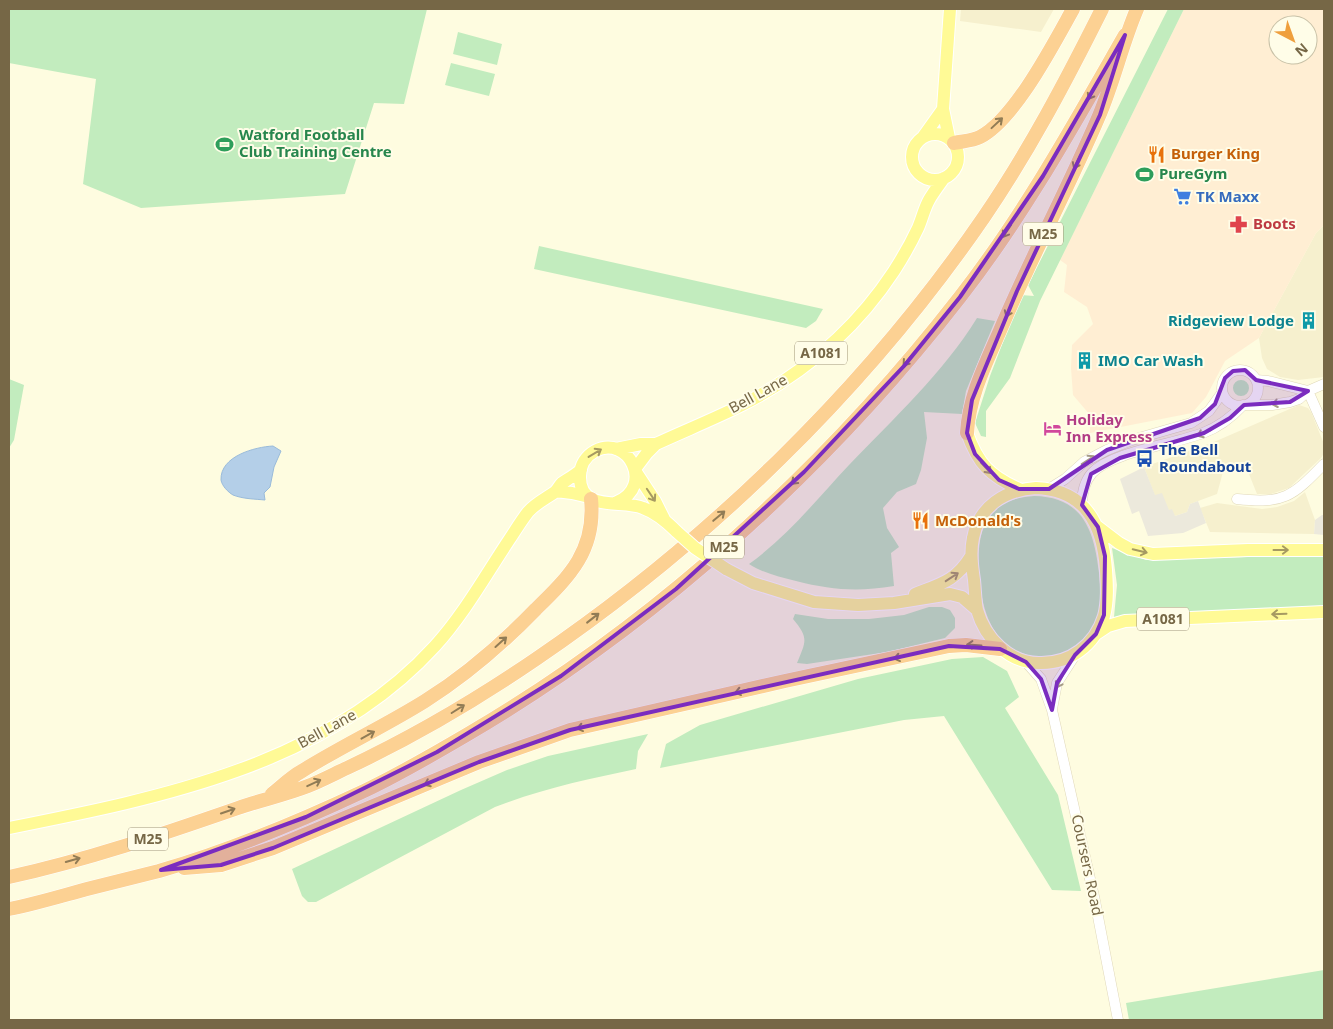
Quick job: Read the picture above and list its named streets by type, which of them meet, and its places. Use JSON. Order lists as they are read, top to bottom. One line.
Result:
{"streets":{"highway":["M25"],"main road":["A1081","Bell Lane"],"street":["Coursers Road"]},"crossings":[["M25","A1081"],["M25","Bell Lane"],["M25","Coursers Road"],["A1081","Coursers Road"]],"places":{"sports":["Watford Football Club Training Centre","PureGym"],"restaurant":["Burger King","McDonald's"],"supermarket":["TK Maxx"],"pharmacy":["Boots"],"building":["Ridgeview Lodge","IMO Car Wash"],"hotel":["Holiday Inn Express"],"bus stop":["The Bell Roundabout"]},"north":"bottom right"}
